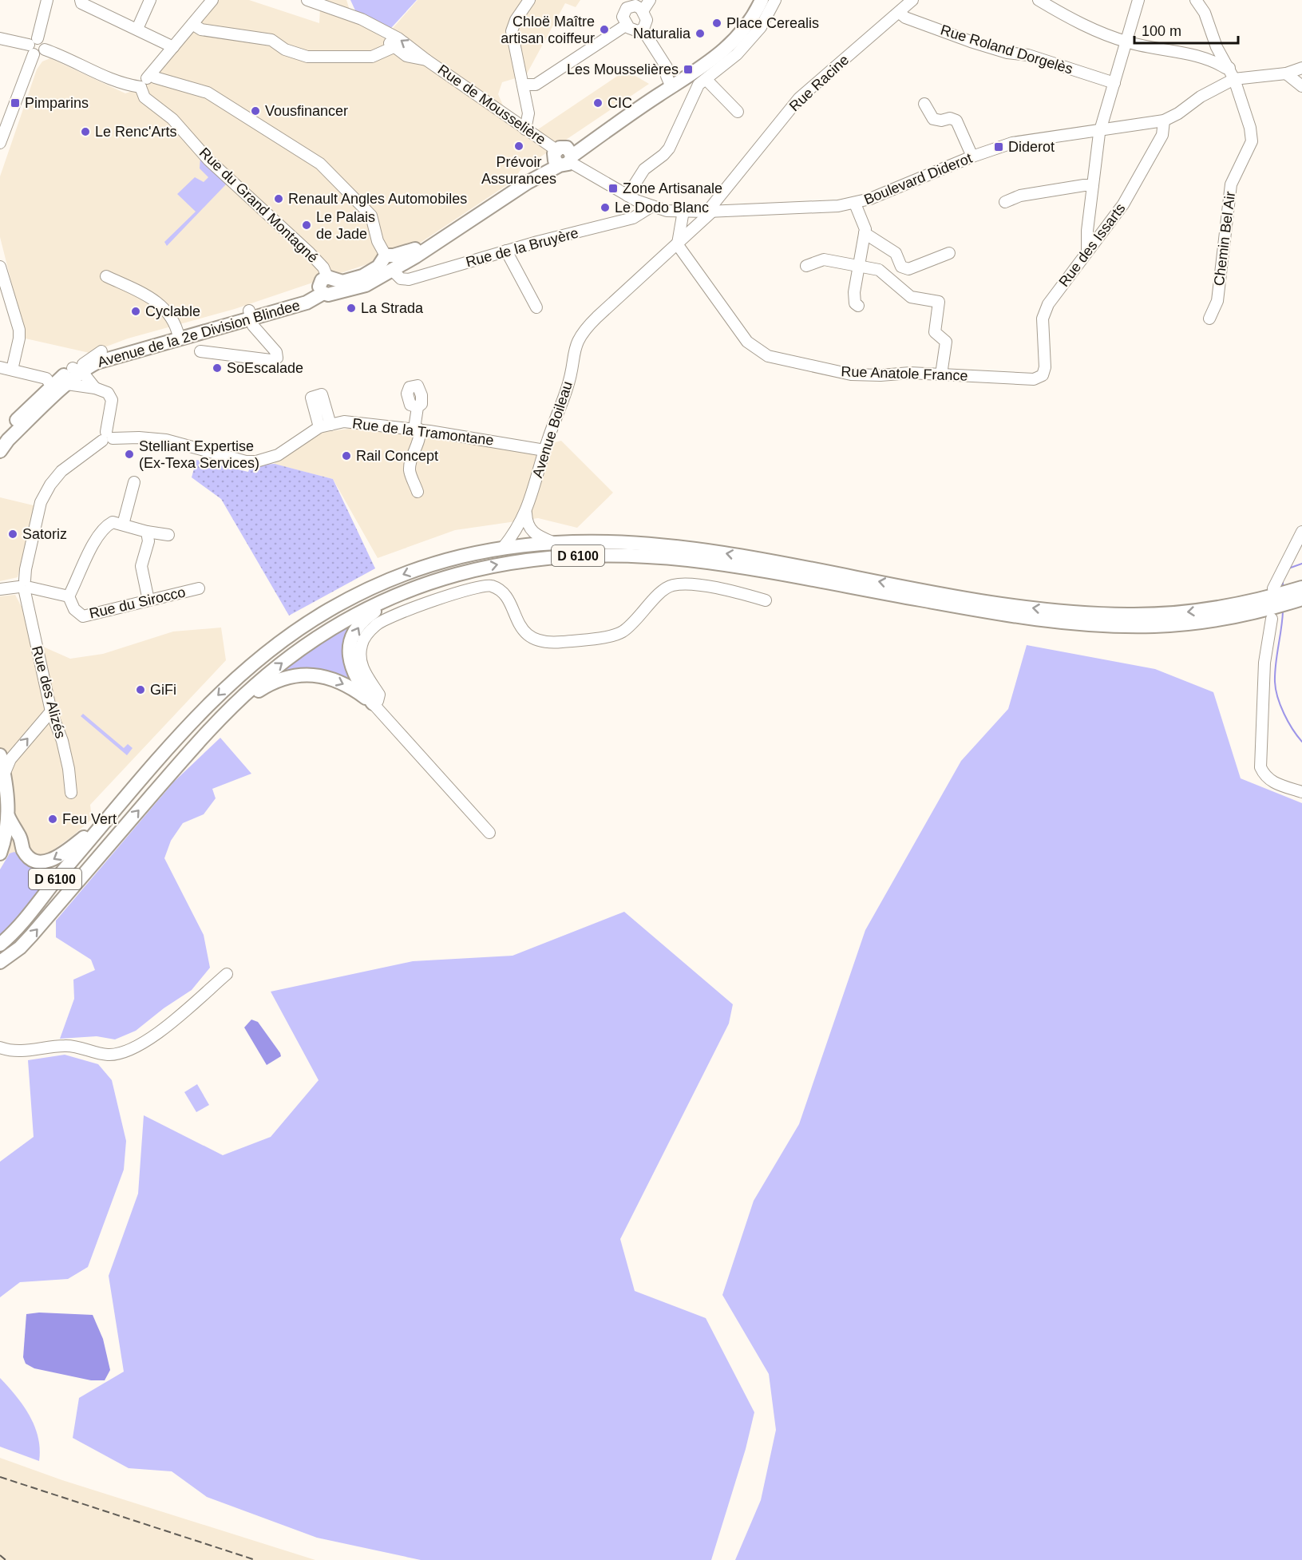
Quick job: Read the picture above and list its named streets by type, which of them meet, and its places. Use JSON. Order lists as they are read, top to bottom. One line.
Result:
{"streets":{"main road":["Avenue de la 2e Division Blindee","D 6100"],"street":["Rue Roland Dorgelès","Rue Racine","Rue de Mousselière","Boulevard Diderot","Rue du Grand Montagné","Chemin Bel Air","Rue des Issarts","Rue de la Bruyère","Rue Anatole France","Avenue Boileau","Rue de la Tramontane","Rue du Sirocco","Rue des Alizés"]},"crossings":[["Rue Roland Dorgelès","Rue Racine"],["Rue Racine","Boulevard Diderot"],["Rue Racine","Avenue Boileau"],["Rue de Mousselière","Boulevard Diderot"],["Boulevard Diderot","Chemin Bel Air"],["Boulevard Diderot","Rue des Issarts"],["Boulevard Diderot","Rue de la Bruyère"],["Rue du Grand Montagné","Avenue de la 2e Division Blindee"],["Rue des Issarts","Rue Anatole France"],["Rue Anatole France","Avenue Boileau"],["Avenue Boileau","Rue de la Tramontane"],["Avenue Boileau","D 6100"],["Rue du Sirocco","Rue des Alizés"]],"places":{"other":["Place Cerealis","Chloë Maître artisan coiffeur","Naturalia","CIC","Vousfinancer","Le Renc'Arts","Prévoir Assurances","Renault Angles Automobiles","Le Dodo Blanc","Le Palais de Jade","La Strada","Cyclable","SoEscalade","Stelliant Expertise (Ex-Texa Services)","Rail Concept","Satoriz","GiFi","Feu Vert"],"transit":["Les Mousselières","Pimparins","Diderot","Zone Artisanale"]},"scale_bar":"100 m"}
